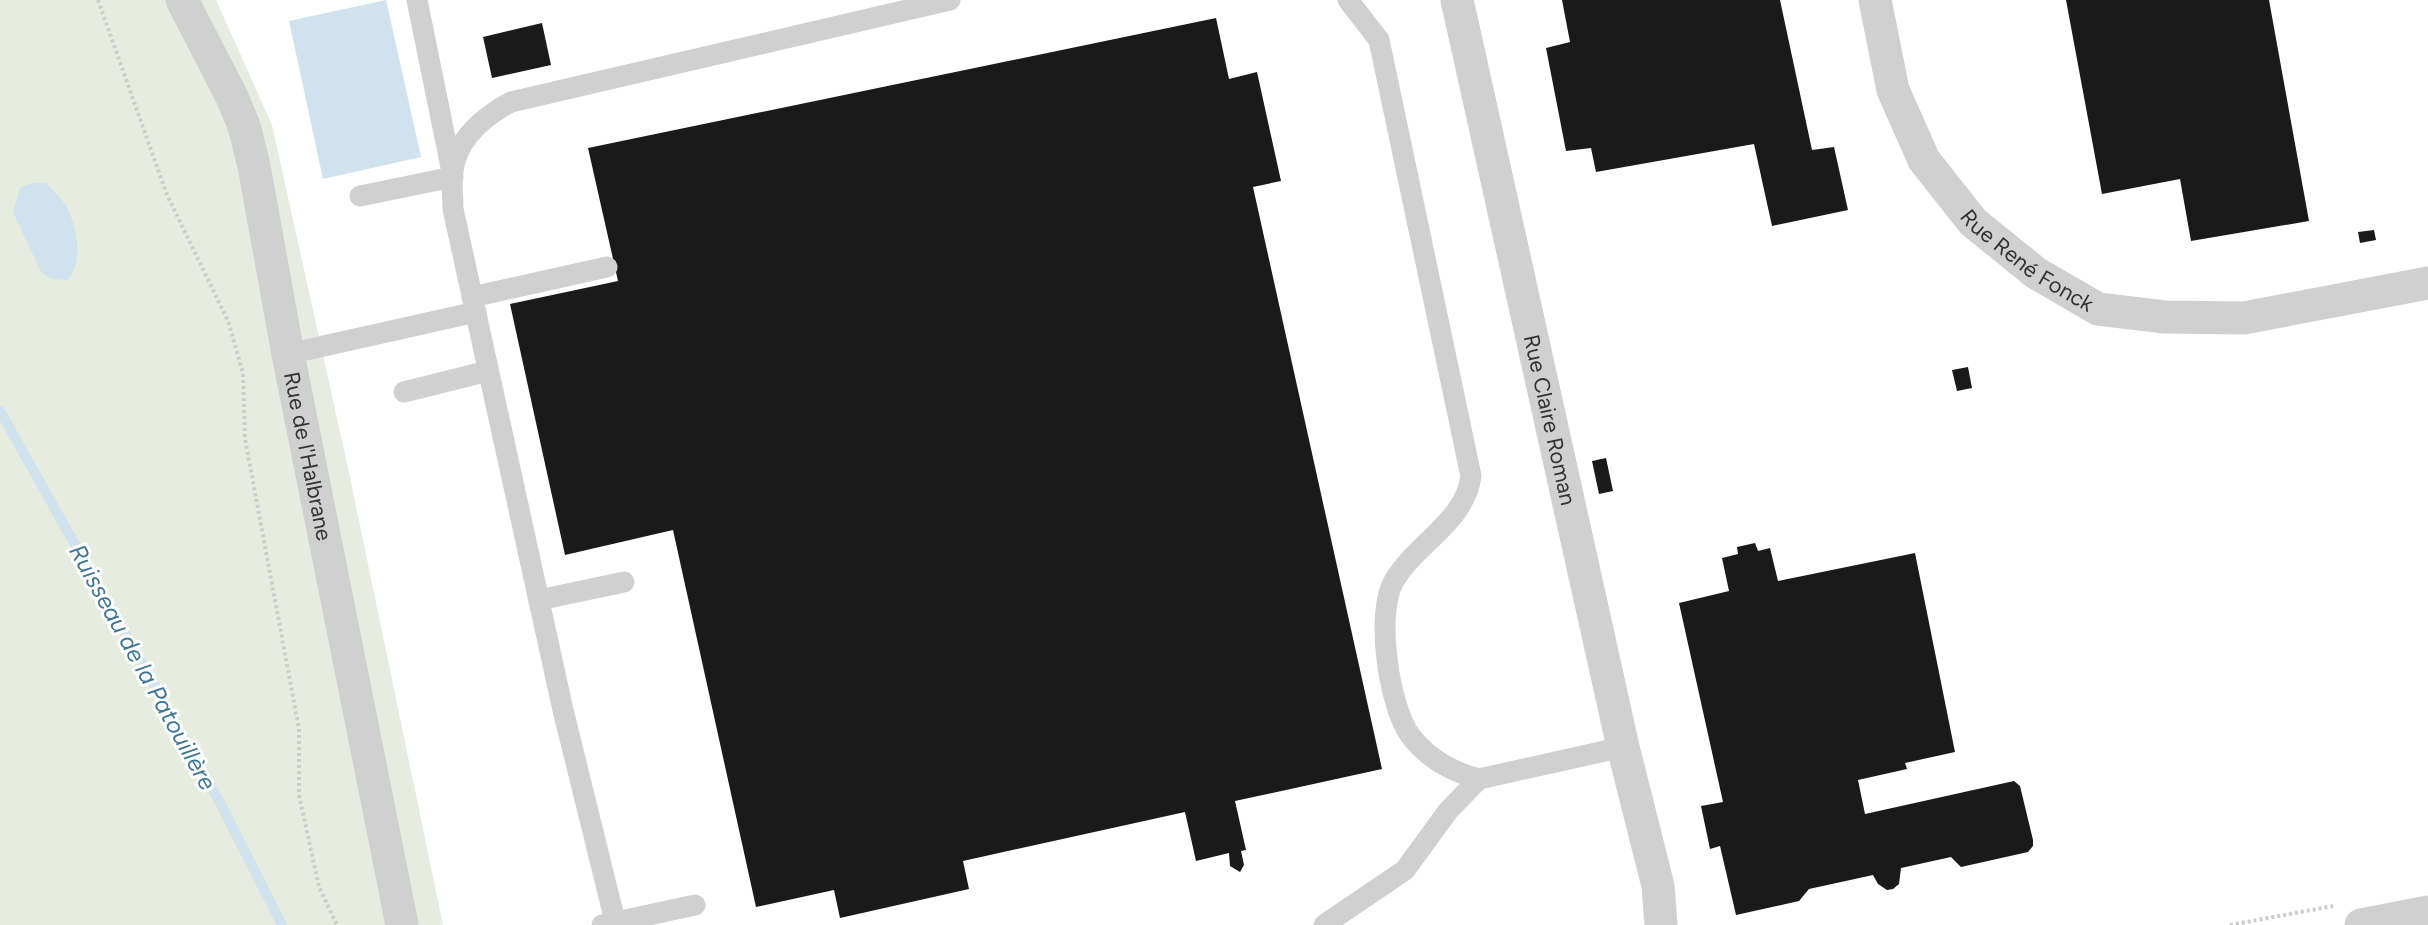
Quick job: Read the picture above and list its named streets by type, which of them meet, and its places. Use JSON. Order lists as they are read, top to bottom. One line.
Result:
{"streets":{"street":["Rue René Fonck","Rue Claire Roman","Rue de l'Halbrane"]},"water":["Ruisseau de la Patouillère"]}
